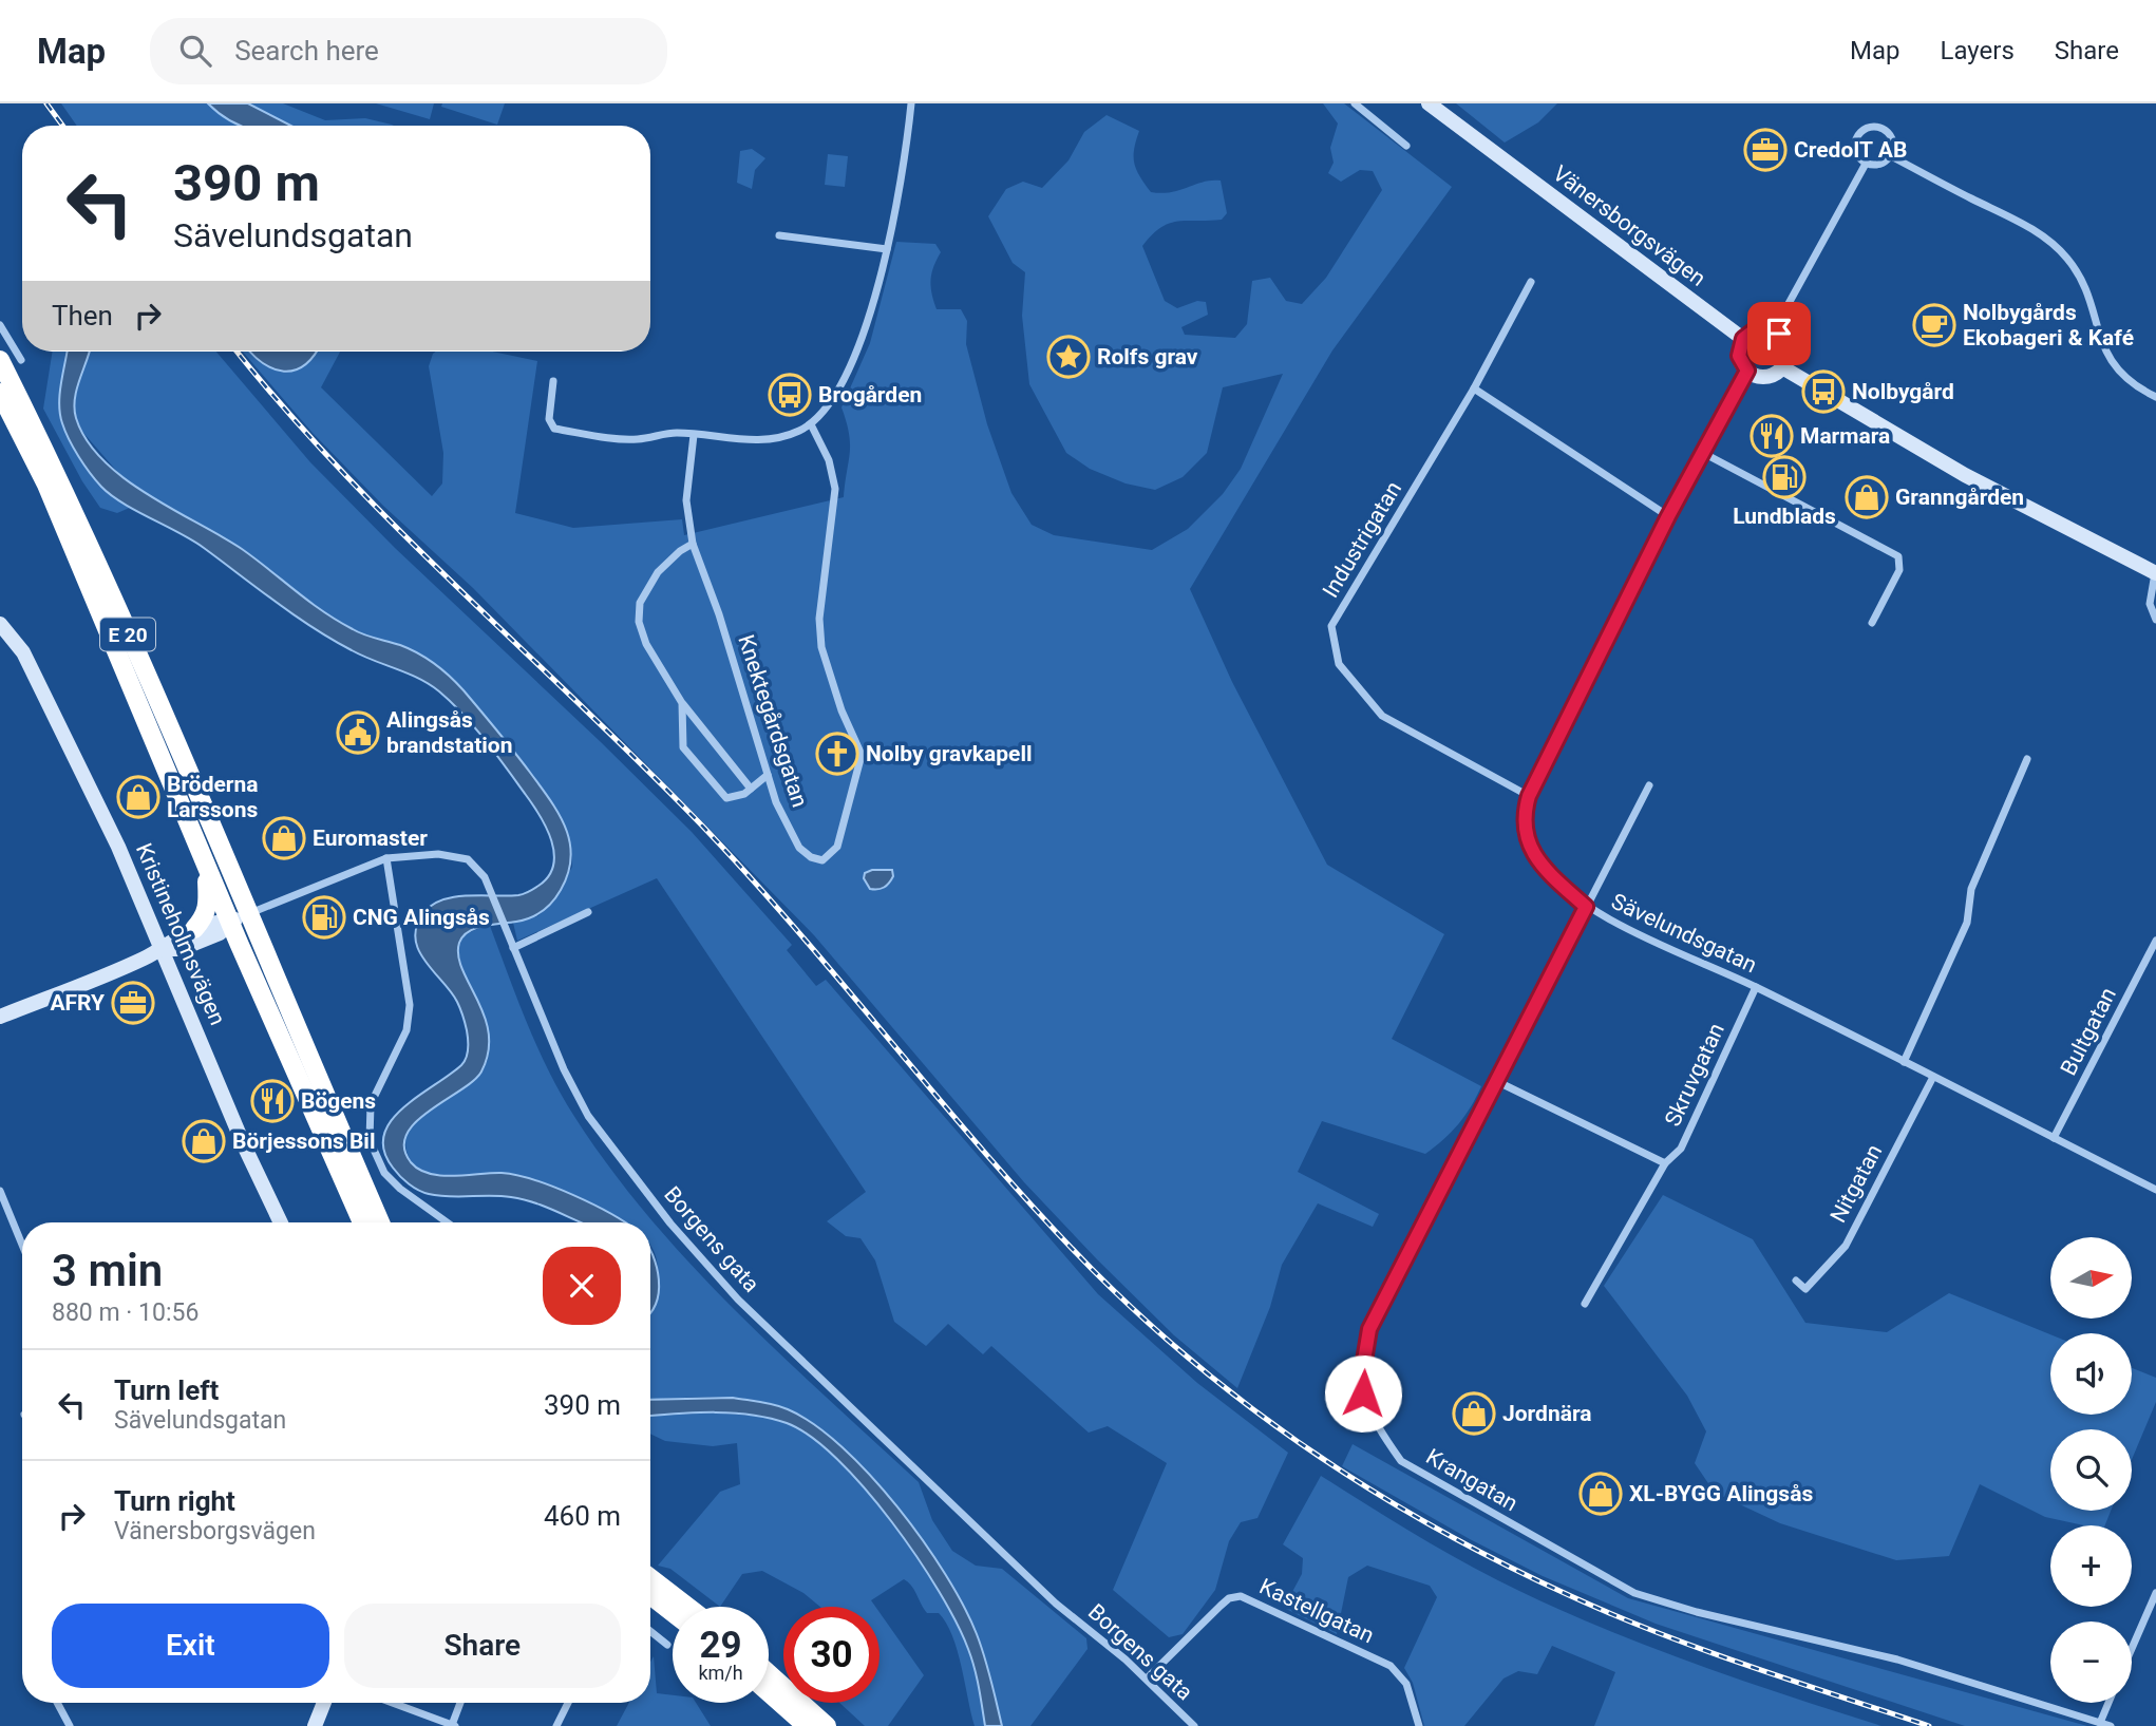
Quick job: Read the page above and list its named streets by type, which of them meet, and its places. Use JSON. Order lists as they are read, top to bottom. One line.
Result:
{"streets":{"highway":["E 20"],"street":["Vänersborgsvägen","Industrigatan","Knektegårdsgatan","Sävelundsgatan","Kristineholmsvägen","Bultgatan","Skruvgatan","Nitgatan","Borgens gata","Krangatan","Kastellgatan"]},"crossings":[["Vänersborgsvägen","Sävelundsgatan"],["Industrigatan","Sävelundsgatan"],["E 20","Borgens gata"],["Sävelundsgatan","Bultgatan"],["Sävelundsgatan","Skruvgatan"],["Sävelundsgatan","Nitgatan"],["Sävelundsgatan","Krangatan"],["Borgens gata","Kastellgatan"]],"places":{"office":["CredoIT AB","AFRY"],"cafe":["Nolbygårds Ekobageri & Kafé"],"place":["Rolfs grav"],"bus stop":["Nolbygård","Brogården"],"restaurant":["Marmara","Bögens"],"fuel station":["Lundblads","CNG Alingsås"],"shop":["Granngården","Bröderna Larssons","Euromaster","Börjessons Bil","Jordnära","XL-BYGG Alingsås"],"public building":["Alingsås brandstation"],"church":["Nolby gravkapell"]},"north":"right","page":{"header":"Map","search":"Search here","nav":["Map","Layers","Share"],"turn":["390 m","Sävelundsgatan"],"then":"Then","heading":["3 min","880 m · 10:56"],"map_buttons":["+","−"],"list":[{"name":"Turn left","note":"Sävelundsgatan","value":"390 m"},{"name":"Turn right","note":"Vänersborgsvägen","value":"460 m"}],"buttons":["Exit","Share"],"speed":"29 km/h","limit":"30"}}
